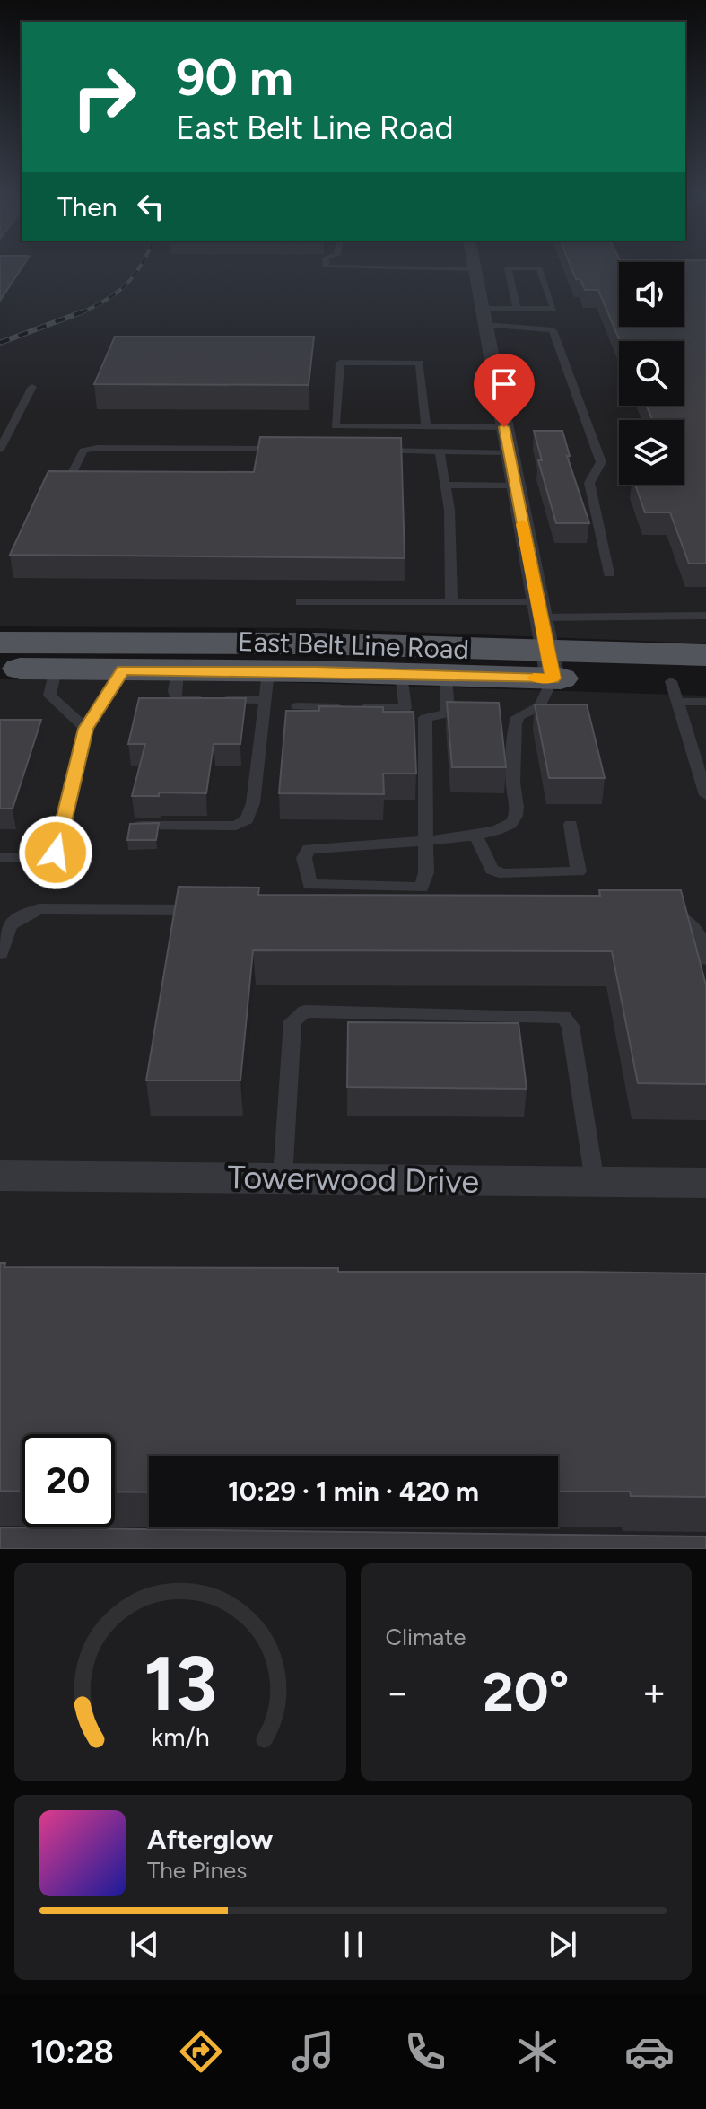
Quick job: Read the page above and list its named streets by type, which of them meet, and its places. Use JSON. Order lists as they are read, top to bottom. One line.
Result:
{"streets":{"main road":["East Belt Line Road"],"street":["Towerwood Drive"]},"page":{"turn":["90 m","East Belt Line Road"],"then":"Then","limit":"20","trip":"10:29 · 1 min · 420 m","tile":"Climate","heat":["−","20°","+"],"song":["Afterglow","The Pines"],"tabs":"10:28","gauge":["13","km/h"]}}
